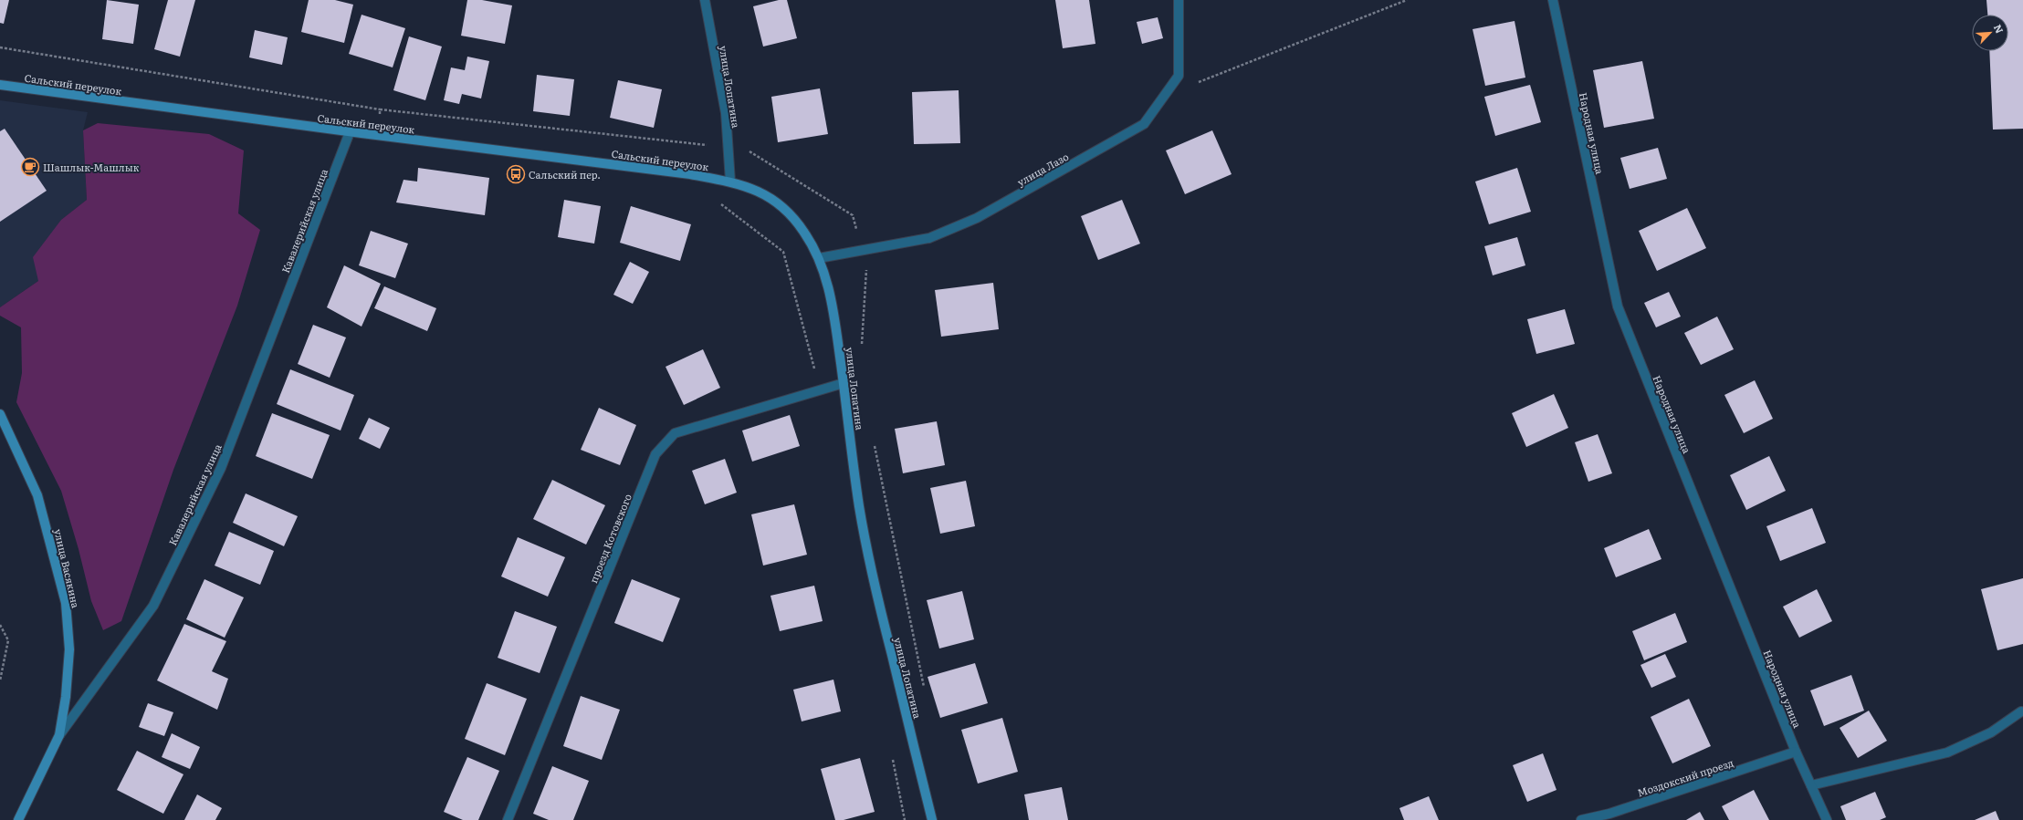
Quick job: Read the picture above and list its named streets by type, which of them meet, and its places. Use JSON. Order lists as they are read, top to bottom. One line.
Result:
{"streets":{"street":["Сальский переулок","улица Лопатина","Народная улица","улица Лазо","Кавалерийская улица","проезд Котовского","улица Васякина","Моздокский проезд"]},"crossings":[["Сальский переулок","улица Лопатина"],["Сальский переулок","Кавалерийская улица"],["улица Лопатина","улица Лазо"],["улица Лопатина","проезд Котовского"],["Народная улица","Моздокский проезд"],["Кавалерийская улица","улица Васякина"]],"places":{"cafe":["Шашлык-Машлык"],"bus stop":["Сальский пер."]},"north":"top right"}
